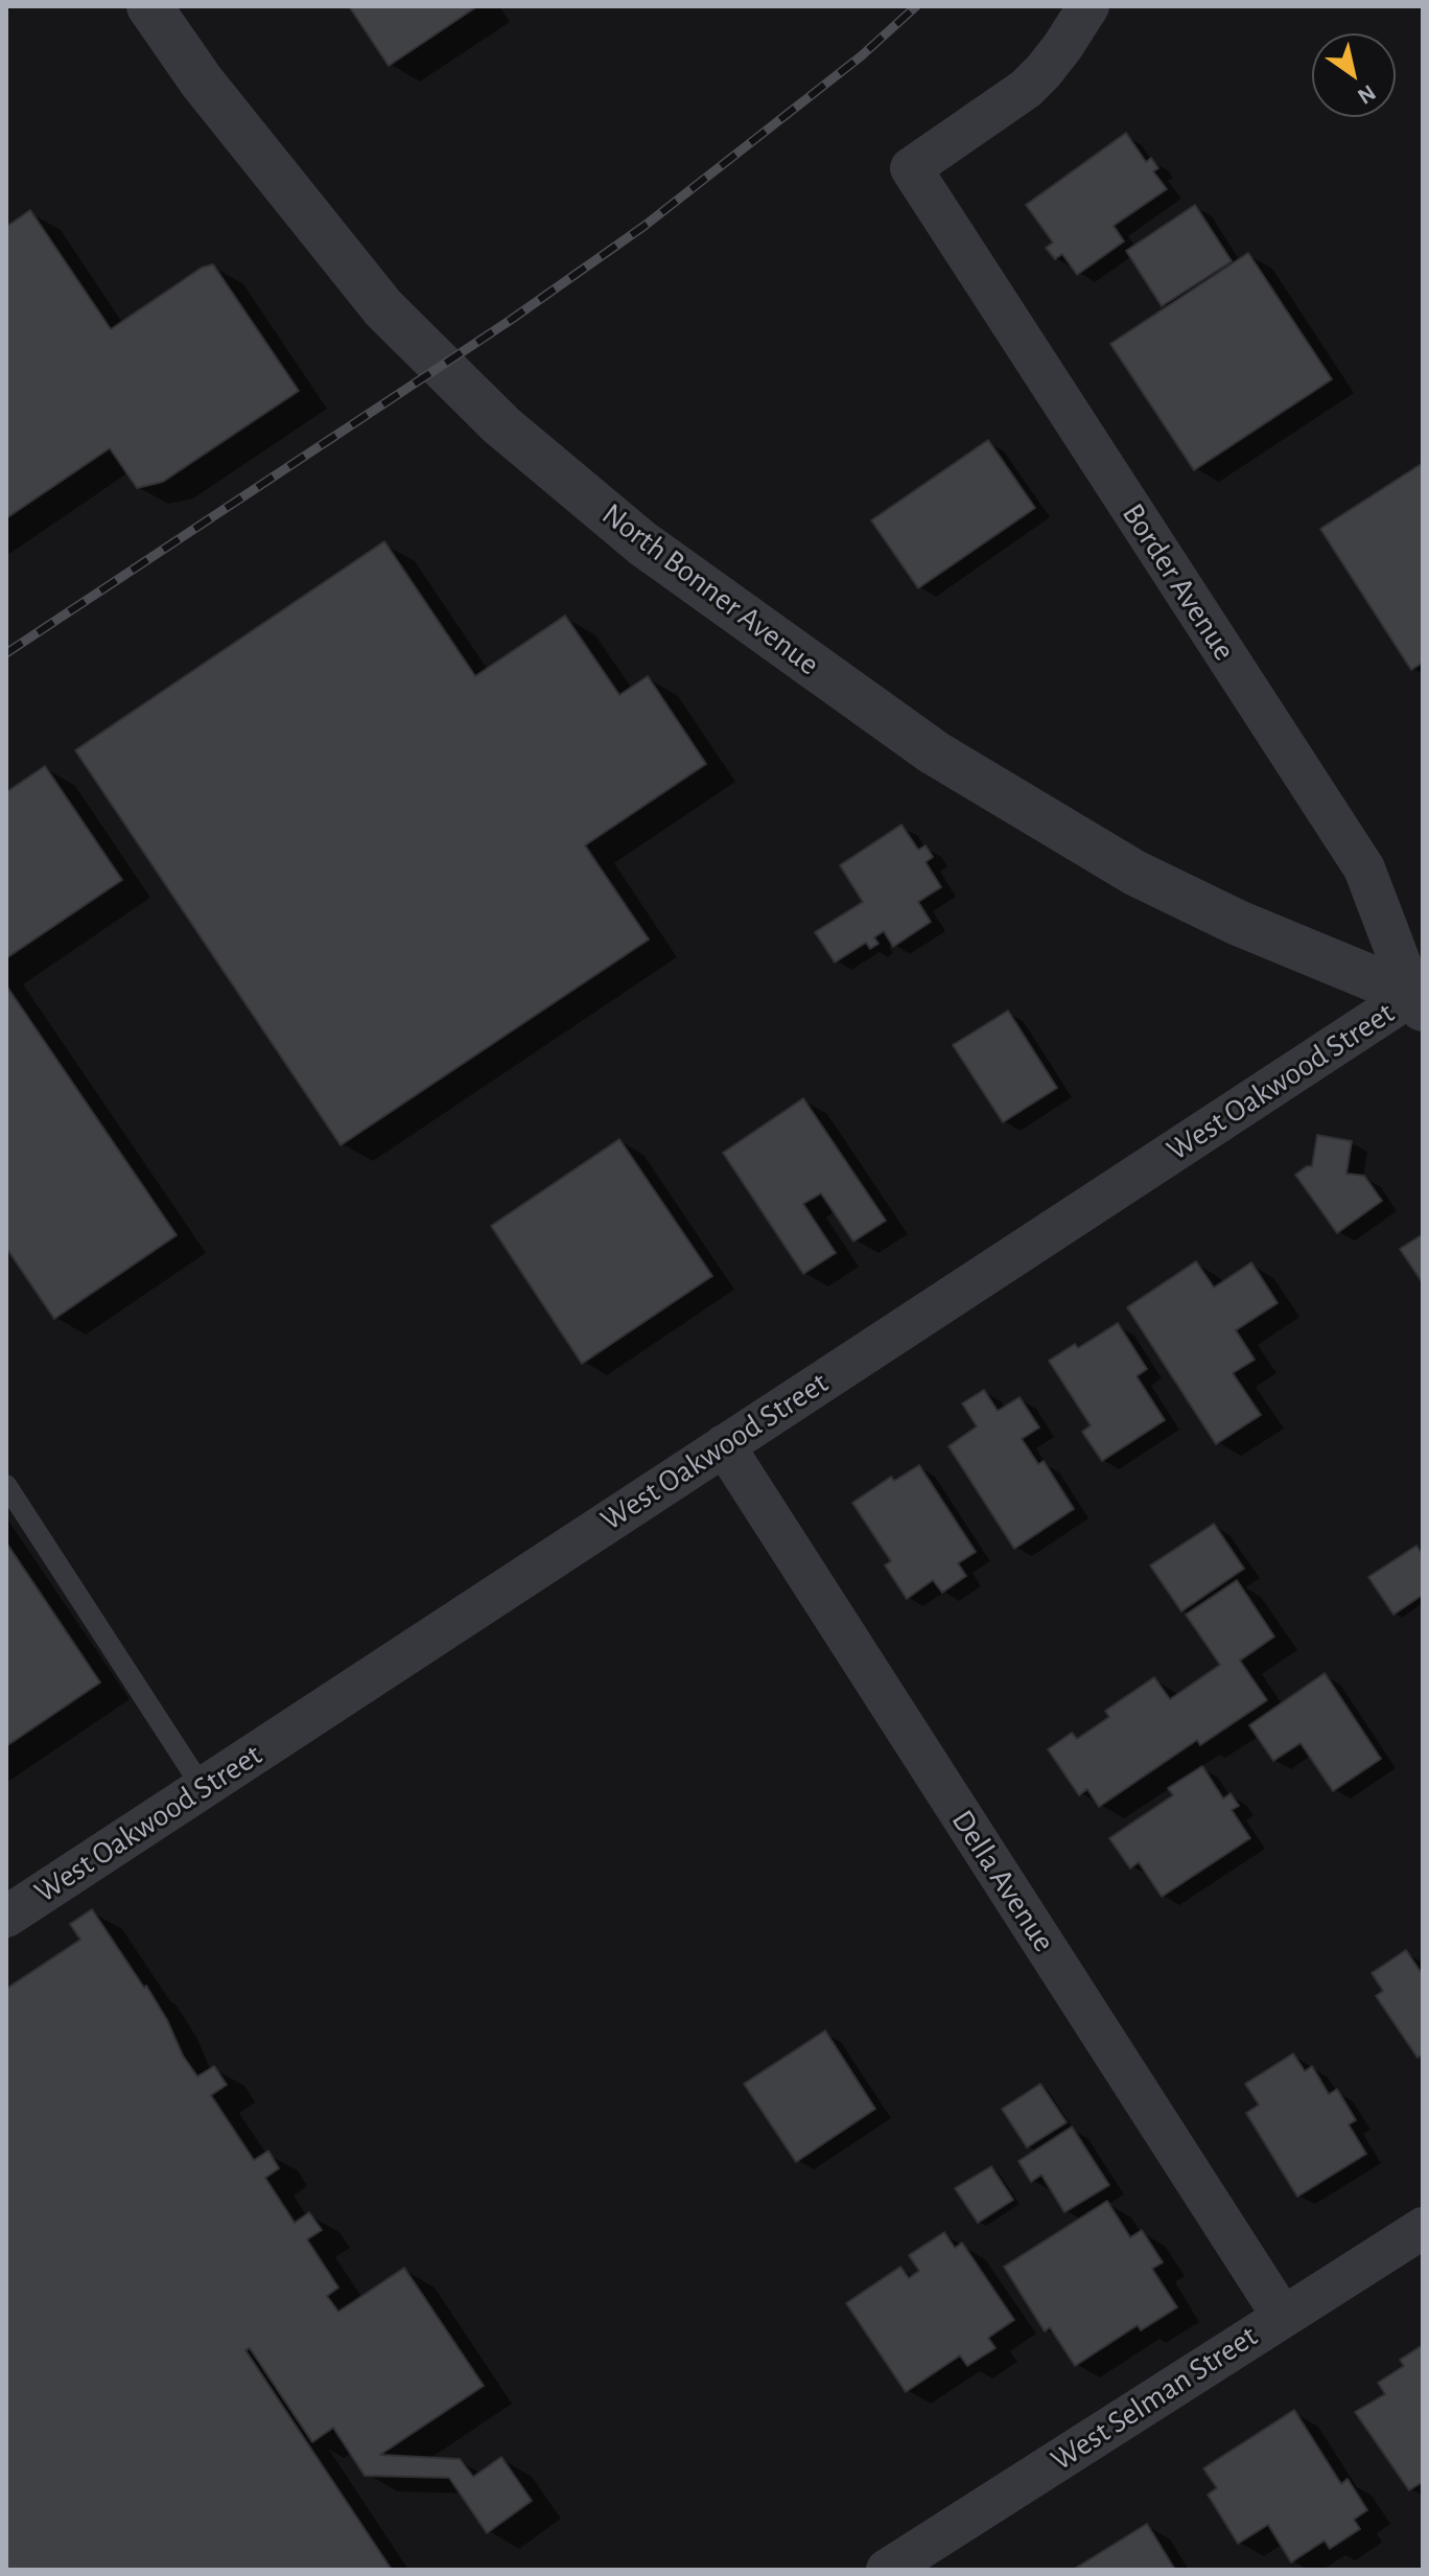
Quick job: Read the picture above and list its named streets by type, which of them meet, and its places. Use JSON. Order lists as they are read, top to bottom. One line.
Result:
{"streets":{"street":["Border Avenue","North Bonner Avenue","West Oakwood Street","Della Avenue","West Selman Street"]},"crossings":[["Border Avenue","North Bonner Avenue"],["Border Avenue","West Oakwood Street"],["North Bonner Avenue","West Oakwood Street"],["West Oakwood Street","Della Avenue"],["Della Avenue","West Selman Street"]],"north":"bottom right"}
